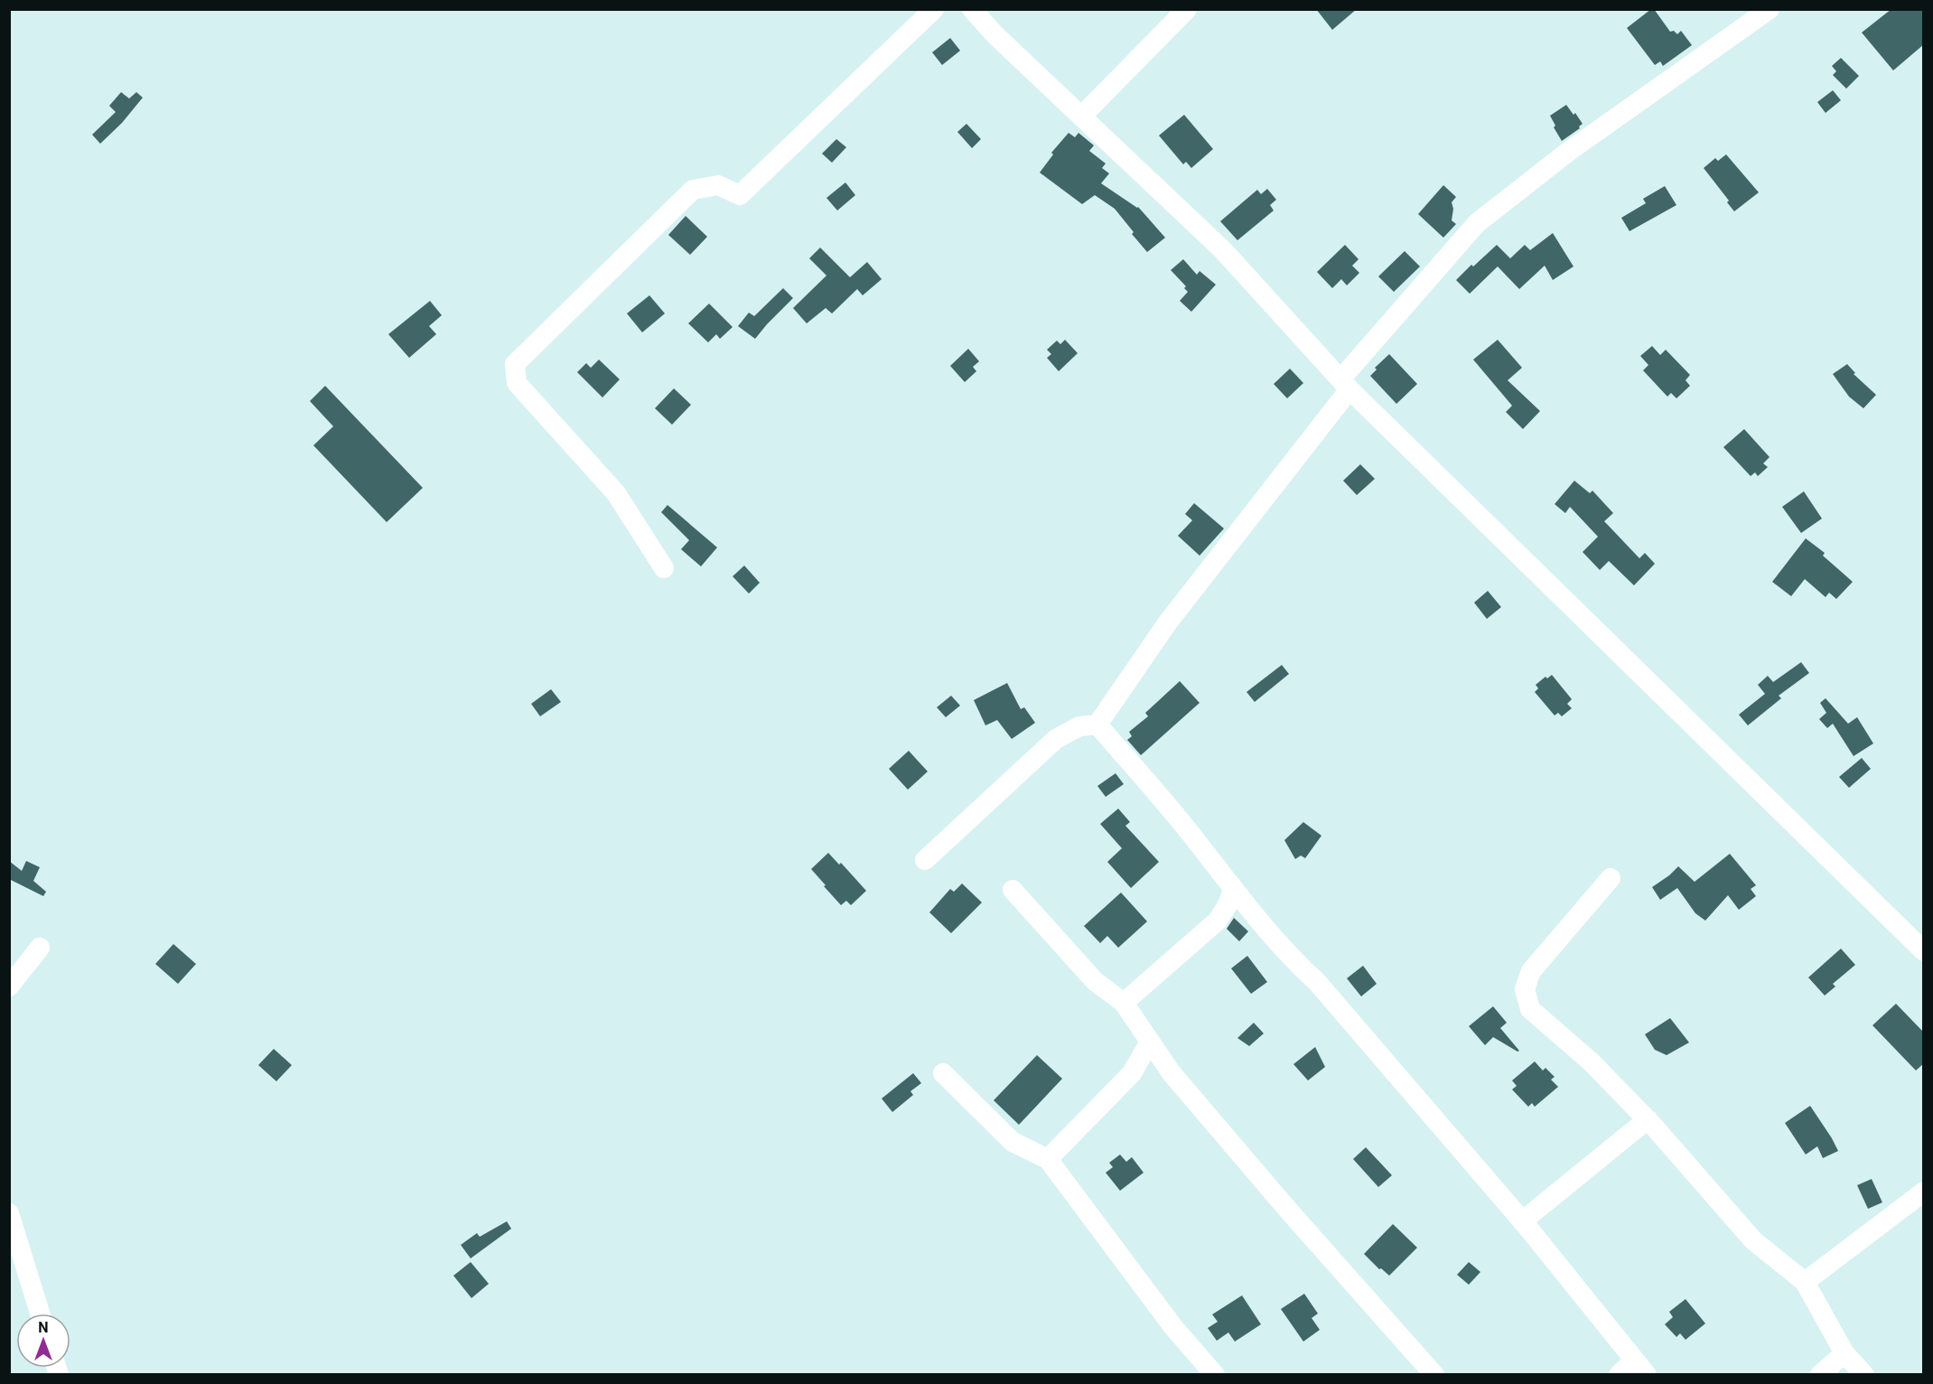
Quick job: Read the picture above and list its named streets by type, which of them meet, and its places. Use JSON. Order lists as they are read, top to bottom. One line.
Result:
{"north":"top"}
